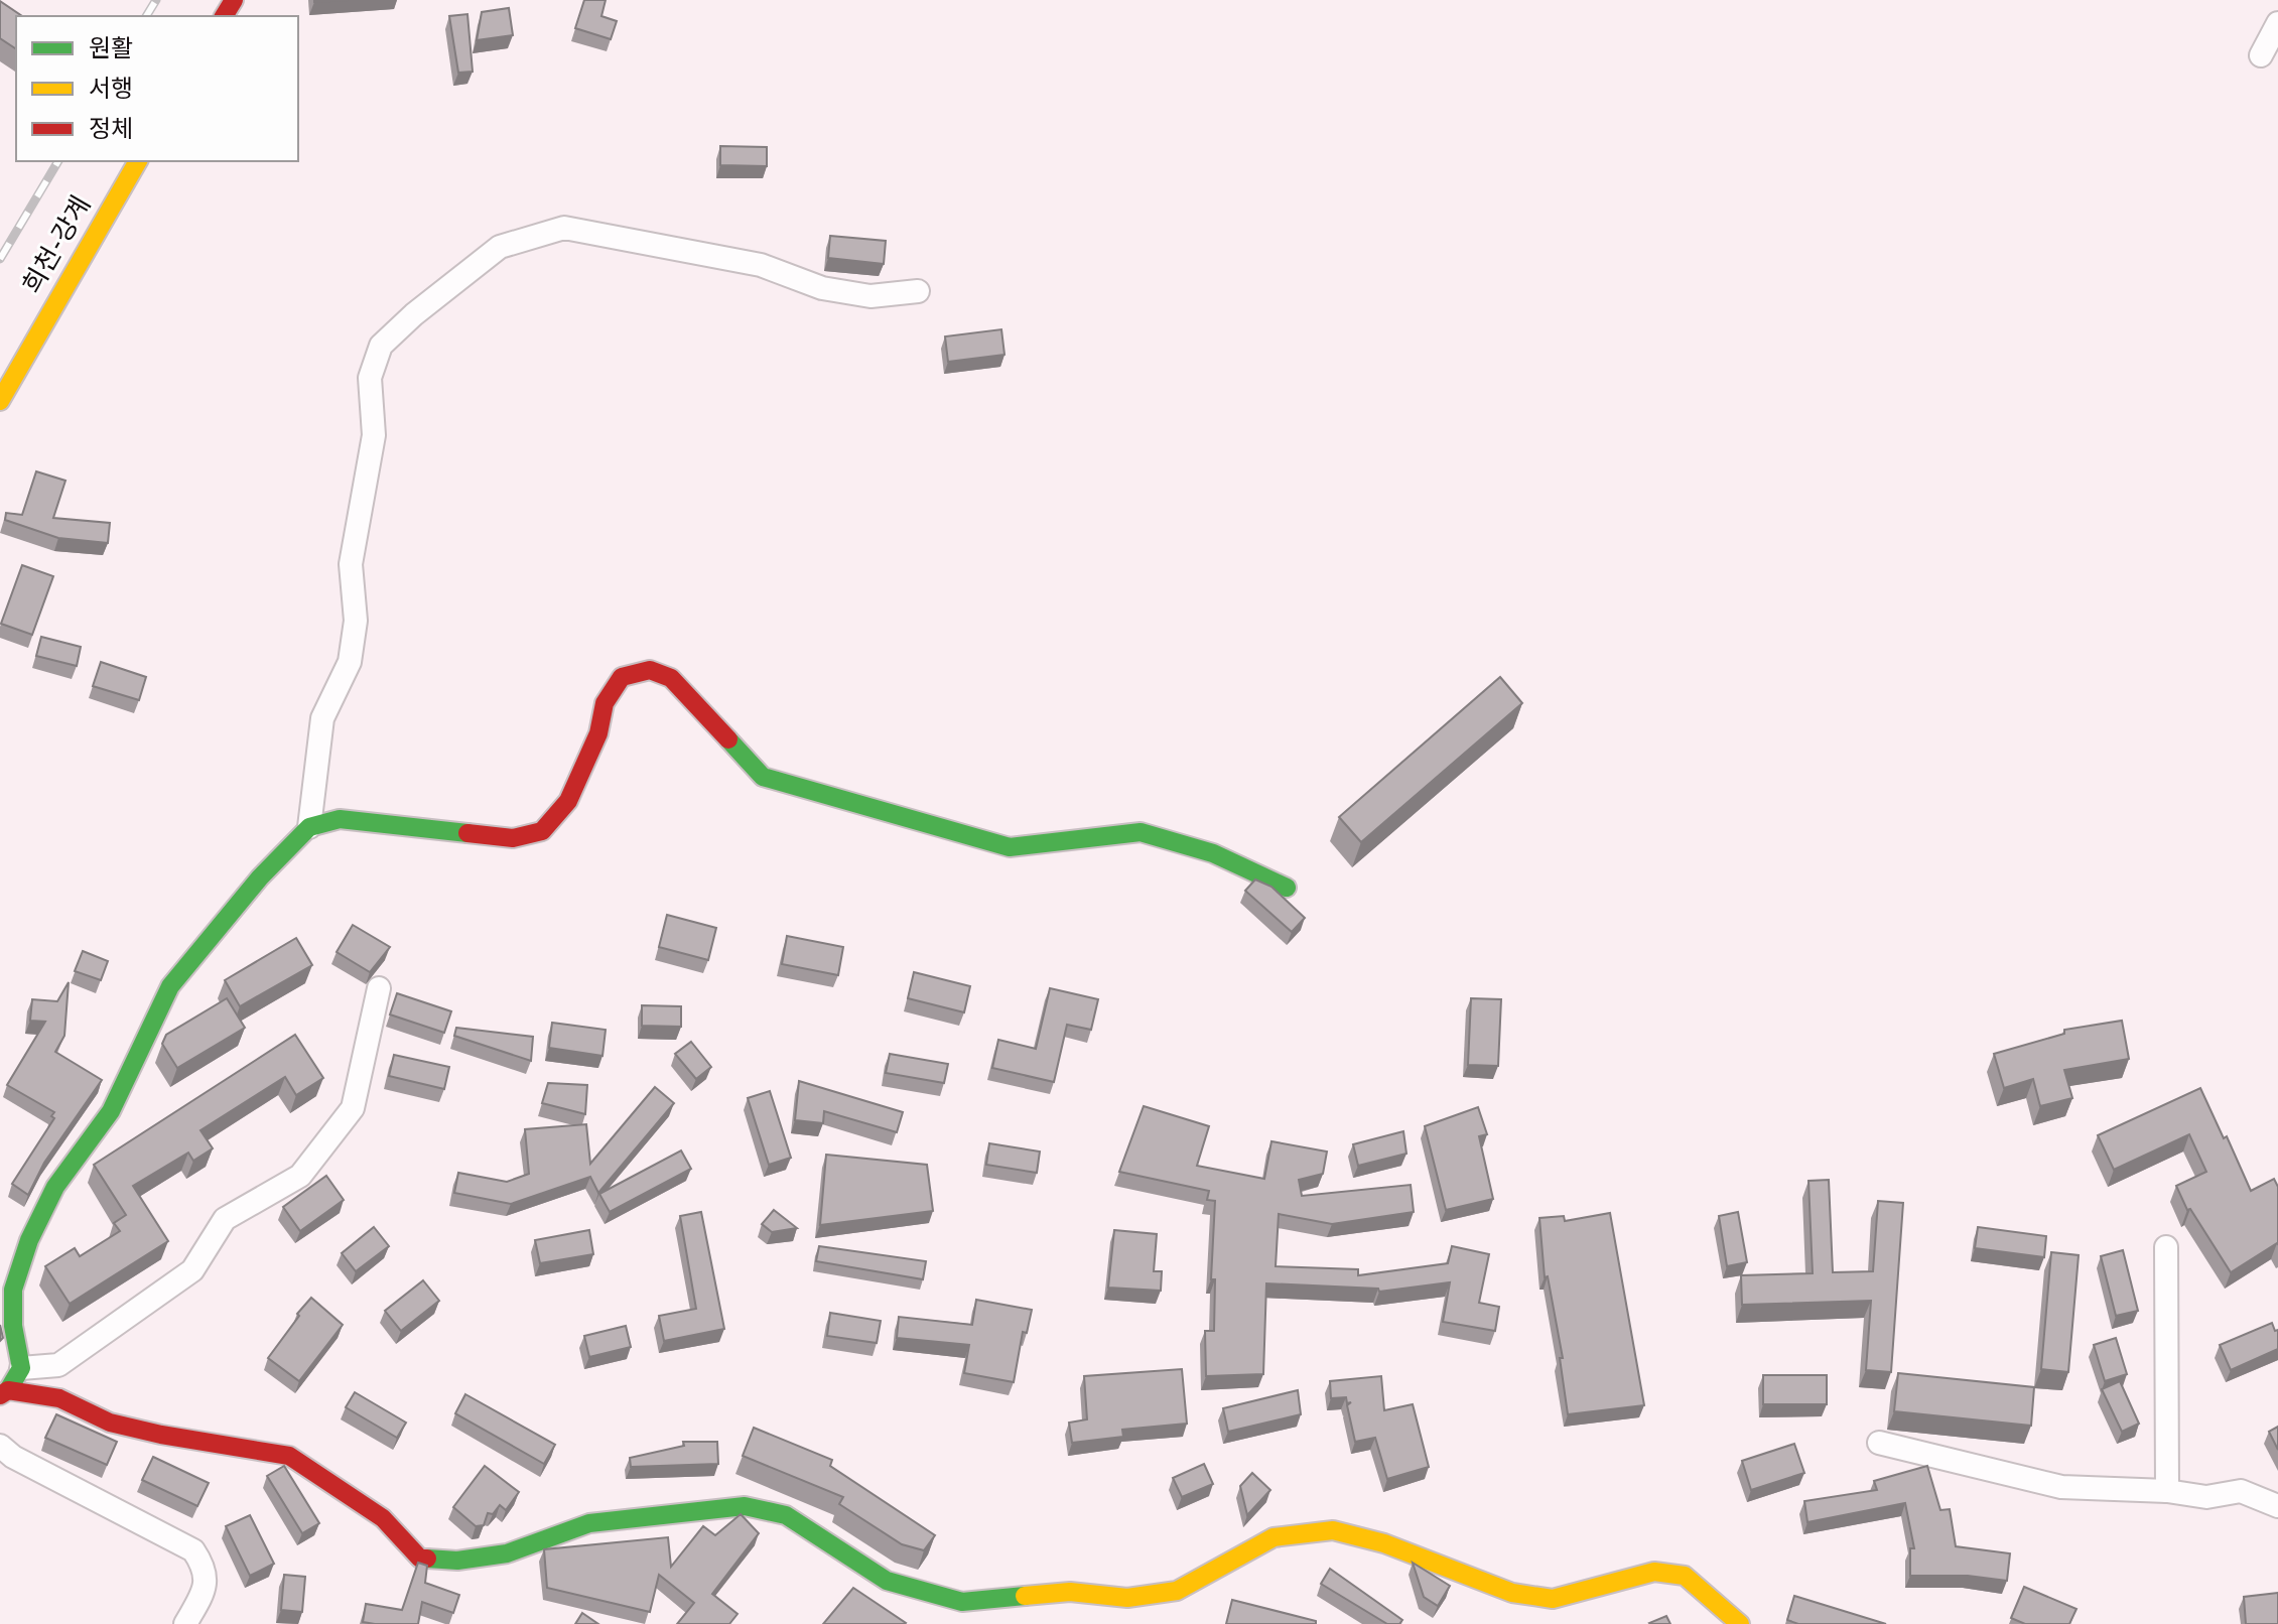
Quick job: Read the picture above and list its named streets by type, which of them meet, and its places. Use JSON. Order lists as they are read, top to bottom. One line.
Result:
{"streets":{"street":["희천-강계"]},"legend":["원활","서행","정체"]}
